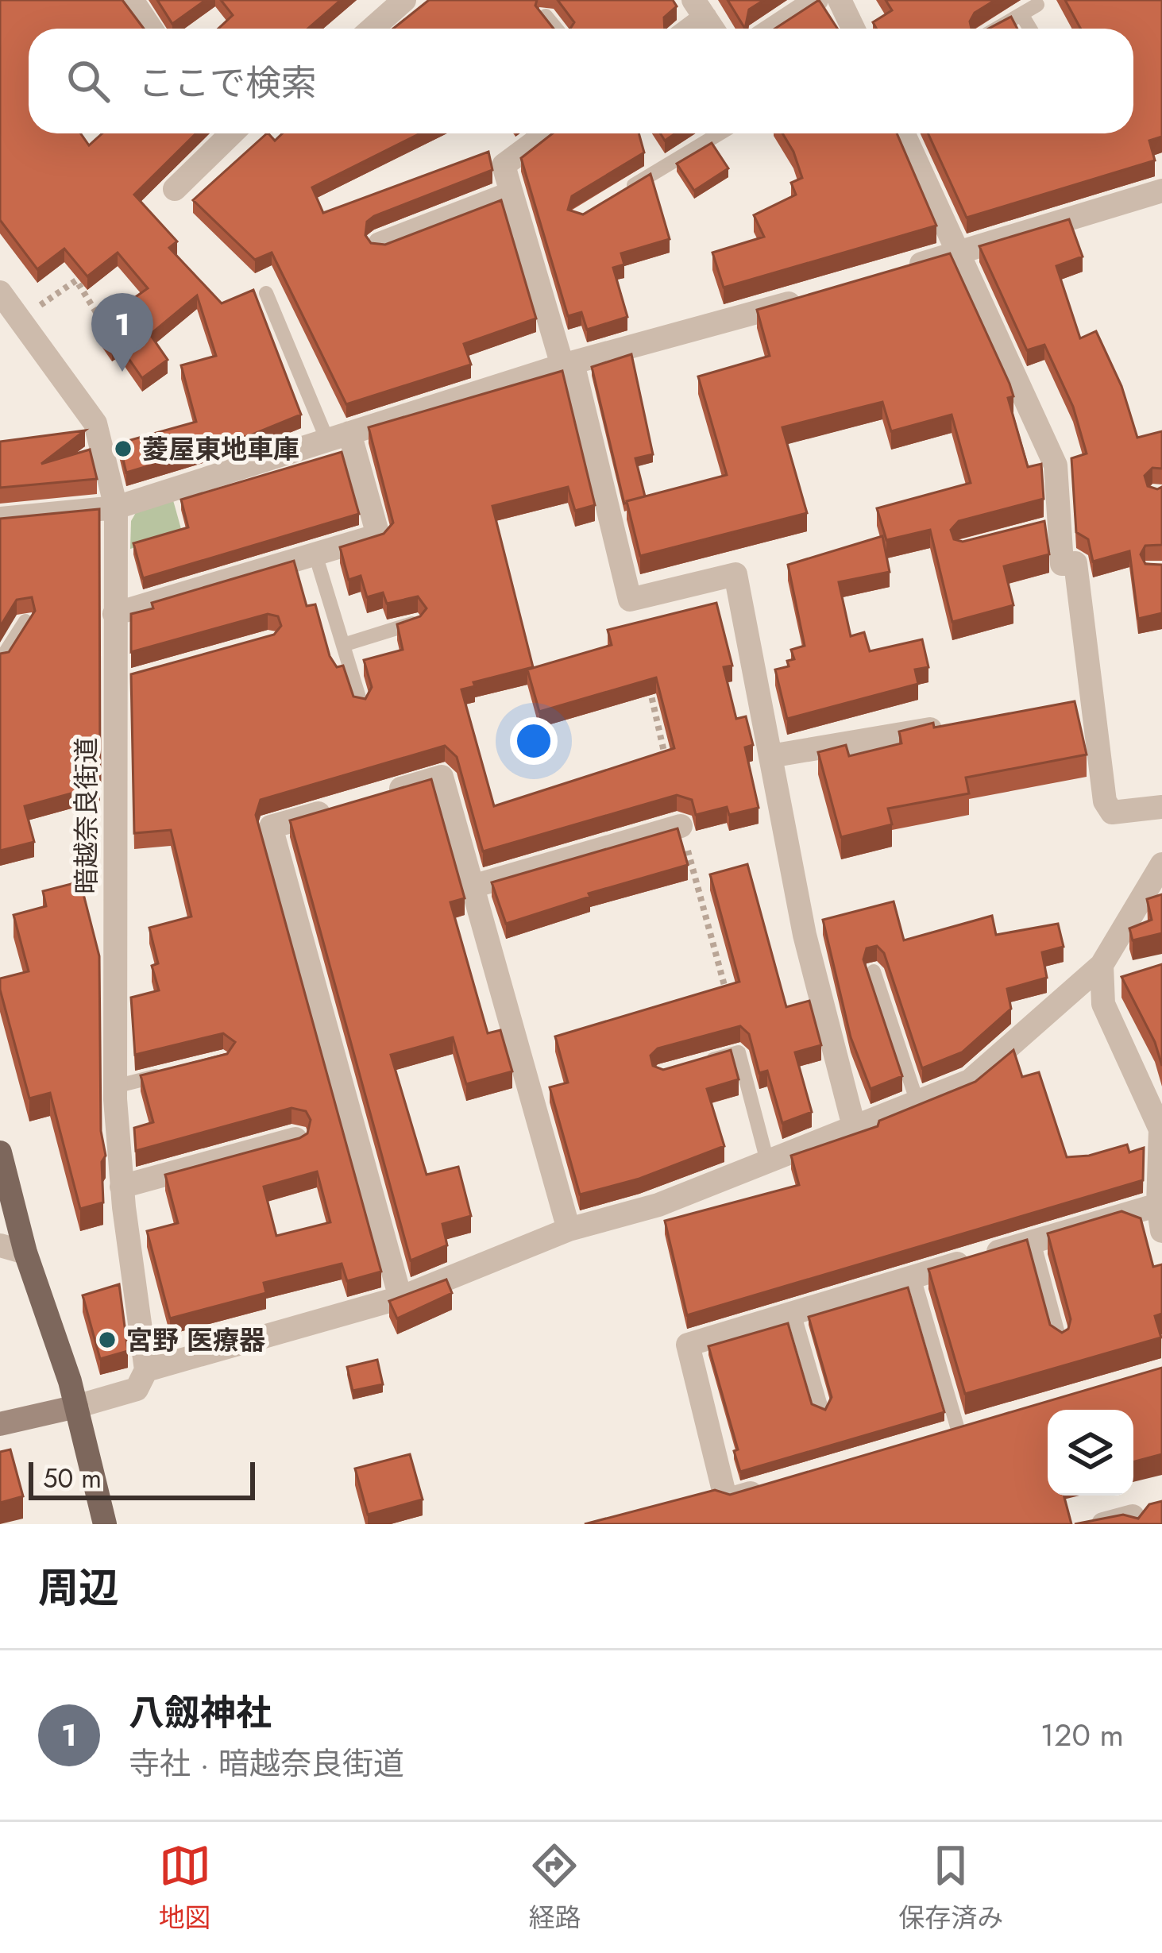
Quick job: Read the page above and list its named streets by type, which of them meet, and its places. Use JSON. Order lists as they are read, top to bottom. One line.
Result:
{"streets":{"street":["暗越奈良街道"]},"places":["菱屋東地車庫","宮野 医療器"],"scale_bar":"50 m","page":{"search":"ここで検索","pins":"1","scale":"50 m","heading":"周辺","list":[{"mark":"1","name":"八劔神社","note":"寺社 · 暗越奈良街道","value":"120 m"}],"nav":["地図","経路","保存済み"]}}
